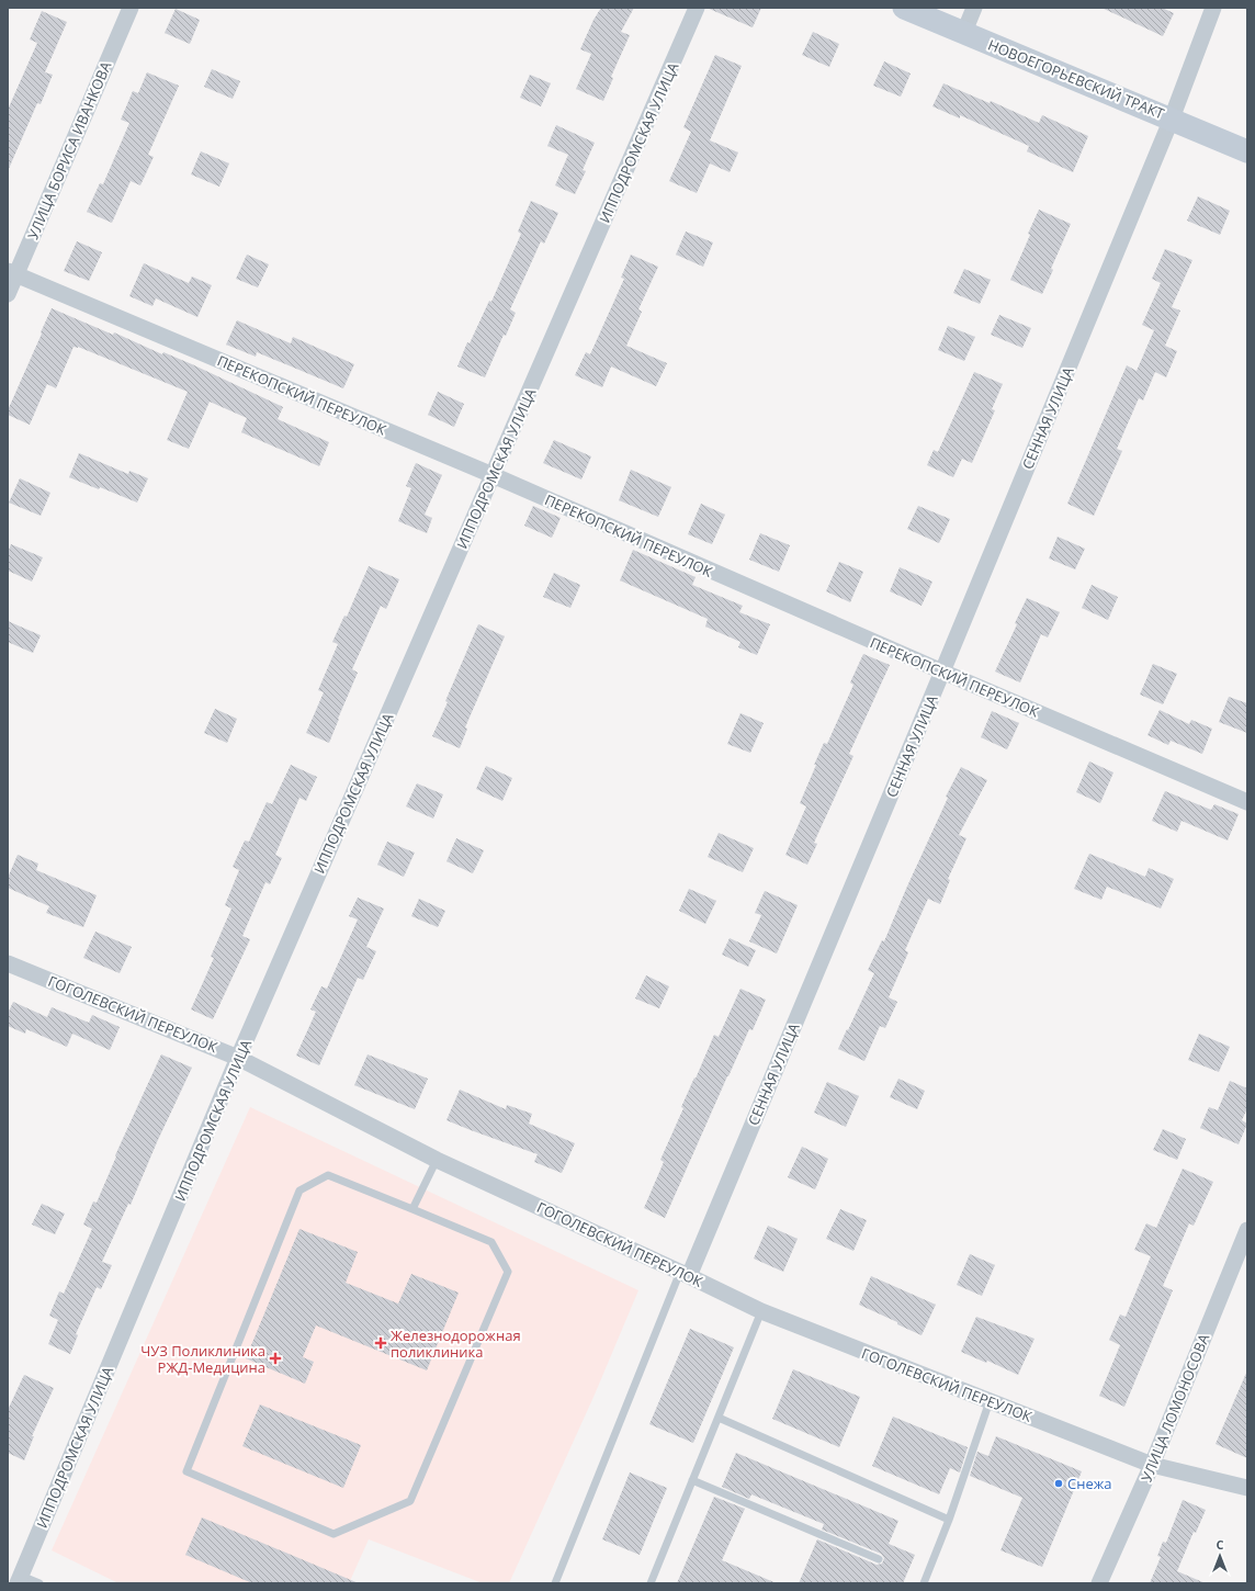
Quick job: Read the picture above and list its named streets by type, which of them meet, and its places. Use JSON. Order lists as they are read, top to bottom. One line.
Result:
{"streets":{"main road":["НОВОЕГОРЬЕВСКИЙ ТРАКТ"],"street":["ИППОДРОМСКАЯ УЛИЦА","УЛИЦА БОРИСА ИВАНКОВА","ПЕРЕКОПСКИЙ ПЕРЕУЛОК","СЕННАЯ УЛИЦА","ГОГОЛЕВСКИЙ ПЕРЕУЛОК","УЛИЦА ЛОМОНОСОВА"]},"crossings":[["НОВОЕГОРЬЕВСКИЙ ТРАКТ","СЕННАЯ УЛИЦА"],["ИППОДРОМСКАЯ УЛИЦА","ПЕРЕКОПСКИЙ ПЕРЕУЛОК"],["ИППОДРОМСКАЯ УЛИЦА","ГОГОЛЕВСКИЙ ПЕРЕУЛОК"],["УЛИЦА БОРИСА ИВАНКОВА","ПЕРЕКОПСКИЙ ПЕРЕУЛОК"],["ПЕРЕКОПСКИЙ ПЕРЕУЛОК","СЕННАЯ УЛИЦА"],["СЕННАЯ УЛИЦА","ГОГОЛЕВСКИЙ ПЕРЕУЛОК"],["ГОГОЛЕВСКИЙ ПЕРЕУЛОК","УЛИЦА ЛОМОНОСОВА"]],"places":{"health":["Железнодорожная поликлиника","ЧУЗ Поликлиника РЖД-Медицина"],"other":["Снежа"]},"north":"top"}
